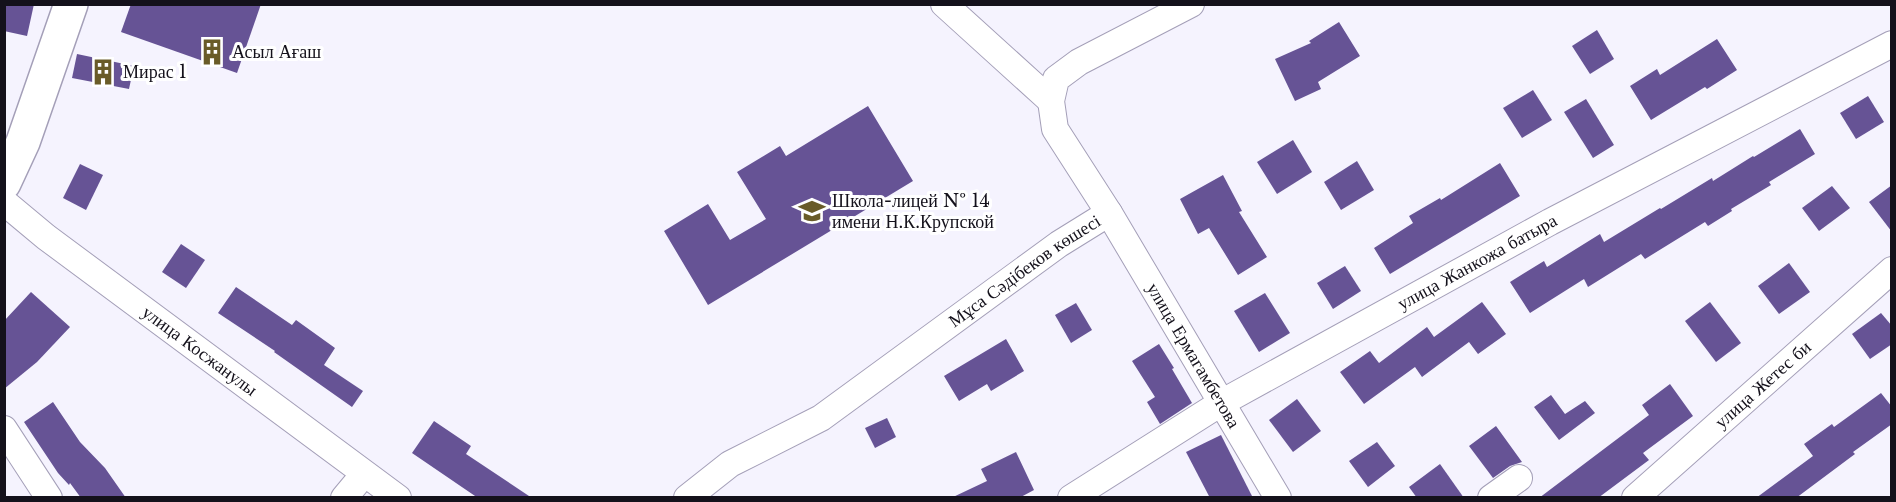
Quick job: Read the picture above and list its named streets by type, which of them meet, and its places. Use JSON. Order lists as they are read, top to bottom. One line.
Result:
{"streets":{"street":["улица Жанкожа батыра","Мұса Сәдібеков көшесі","улица Косжанулы","улица Ермагамбетова","улица Жетес би"]},"crossings":[["улица Жанкожа батыра","улица Ермагамбетова"],["Мұса Сәдібеков көшесі","улица Ермагамбетова"]],"places":{"building":["Асыл Ағаш","Мирас 1"],"school or university":["Школа-лицей № 14 имени Н.К.Крупской"]}}
